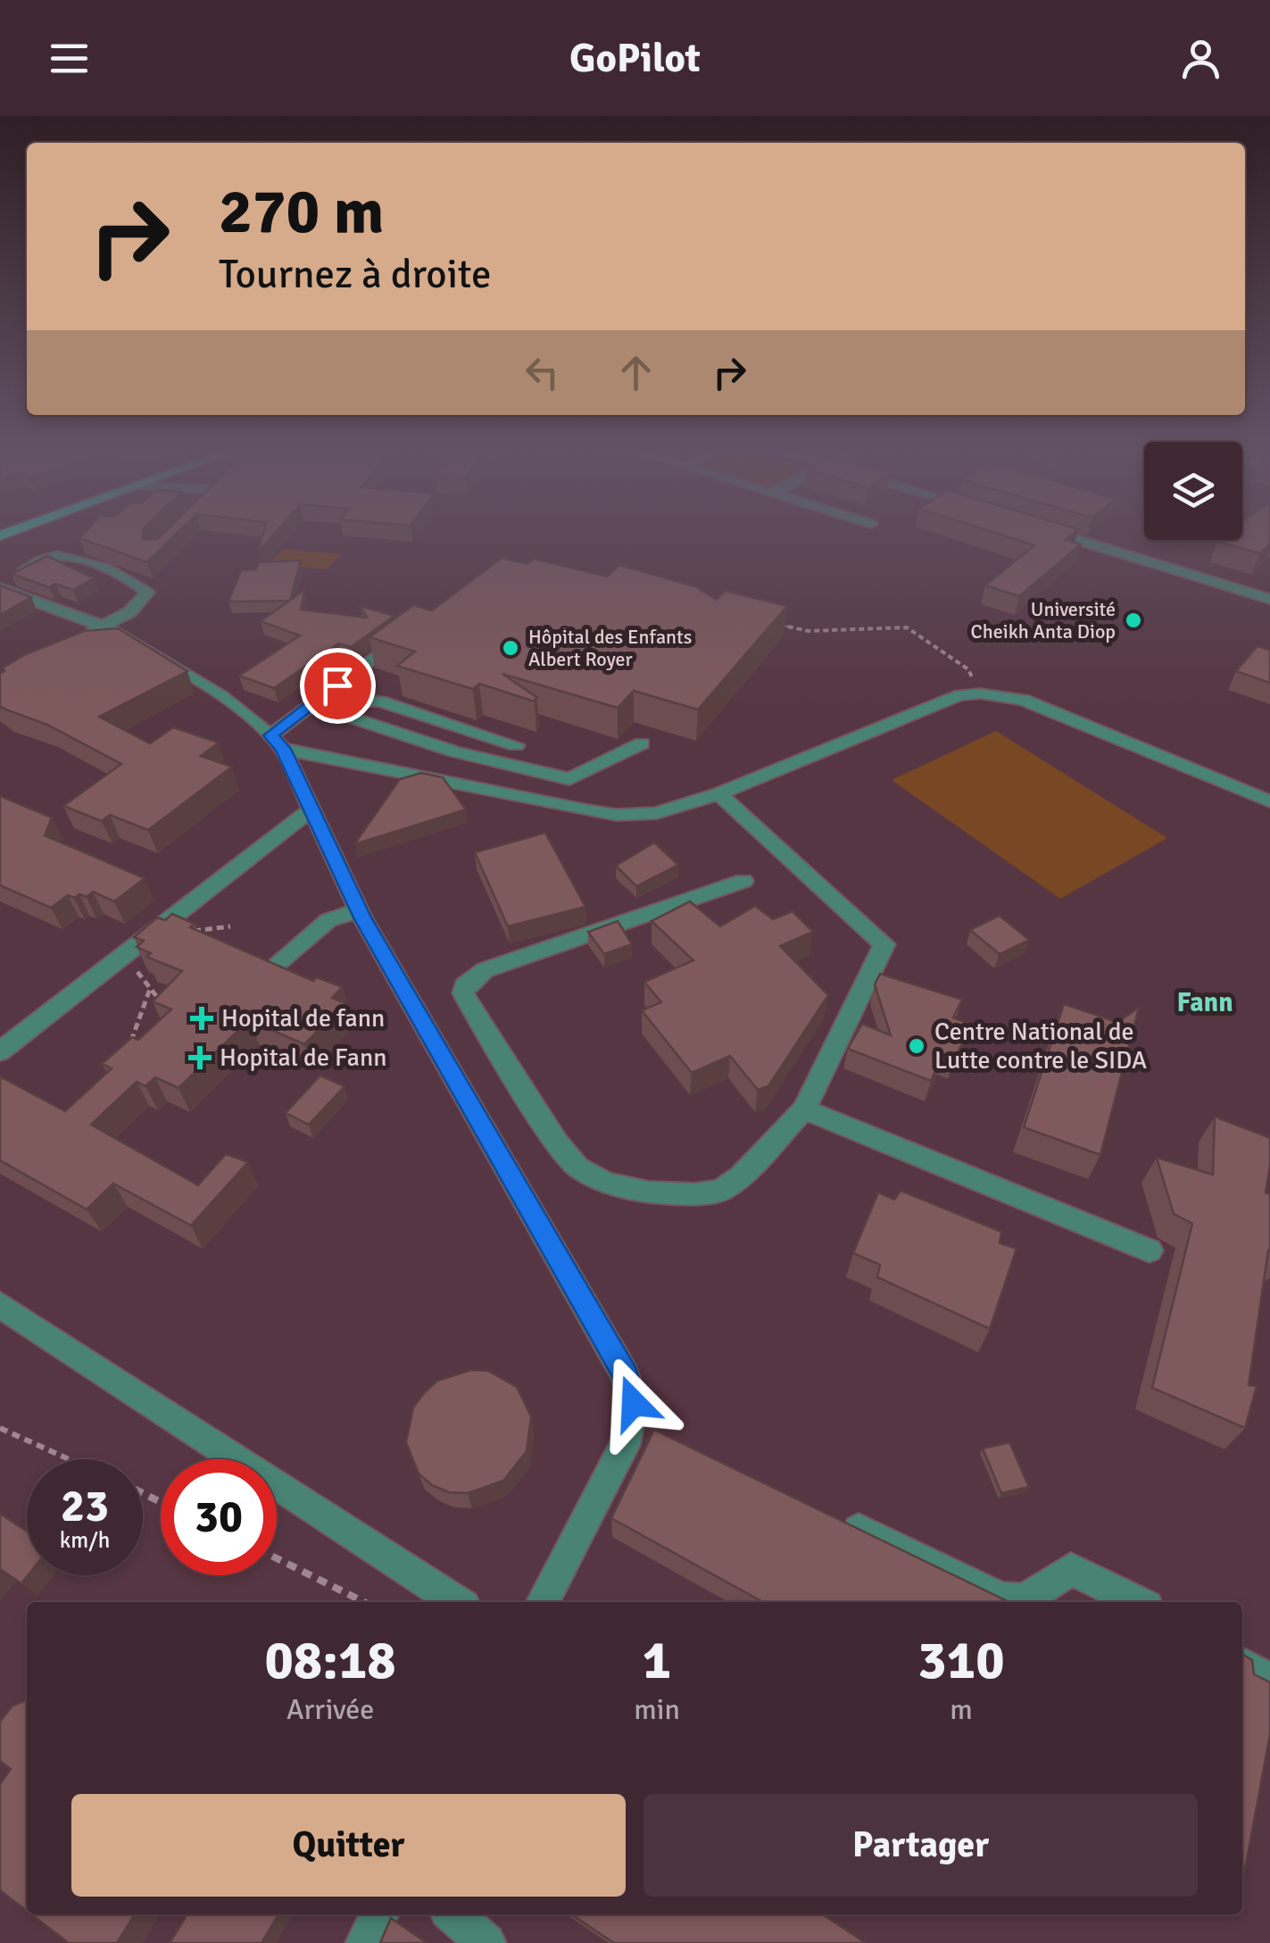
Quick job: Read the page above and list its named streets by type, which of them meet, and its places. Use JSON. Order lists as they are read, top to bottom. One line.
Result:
{"districts":["Fann"],"places":{"other":["Université Cheikh Anta Diop","Hôpital des Enfants Albert Royer","Centre National de Lutte contre le SIDA"],"health":["Hopital de fann","Hopital de Fann"]},"page":{"header":"GoPilot","turn":["270 m","Tournez à droite"],"speed":"23 km/h","limit":"30","eta":["08:18","Arrivée","1","min","310","m"],"buttons":["Quitter","Partager"]}}
